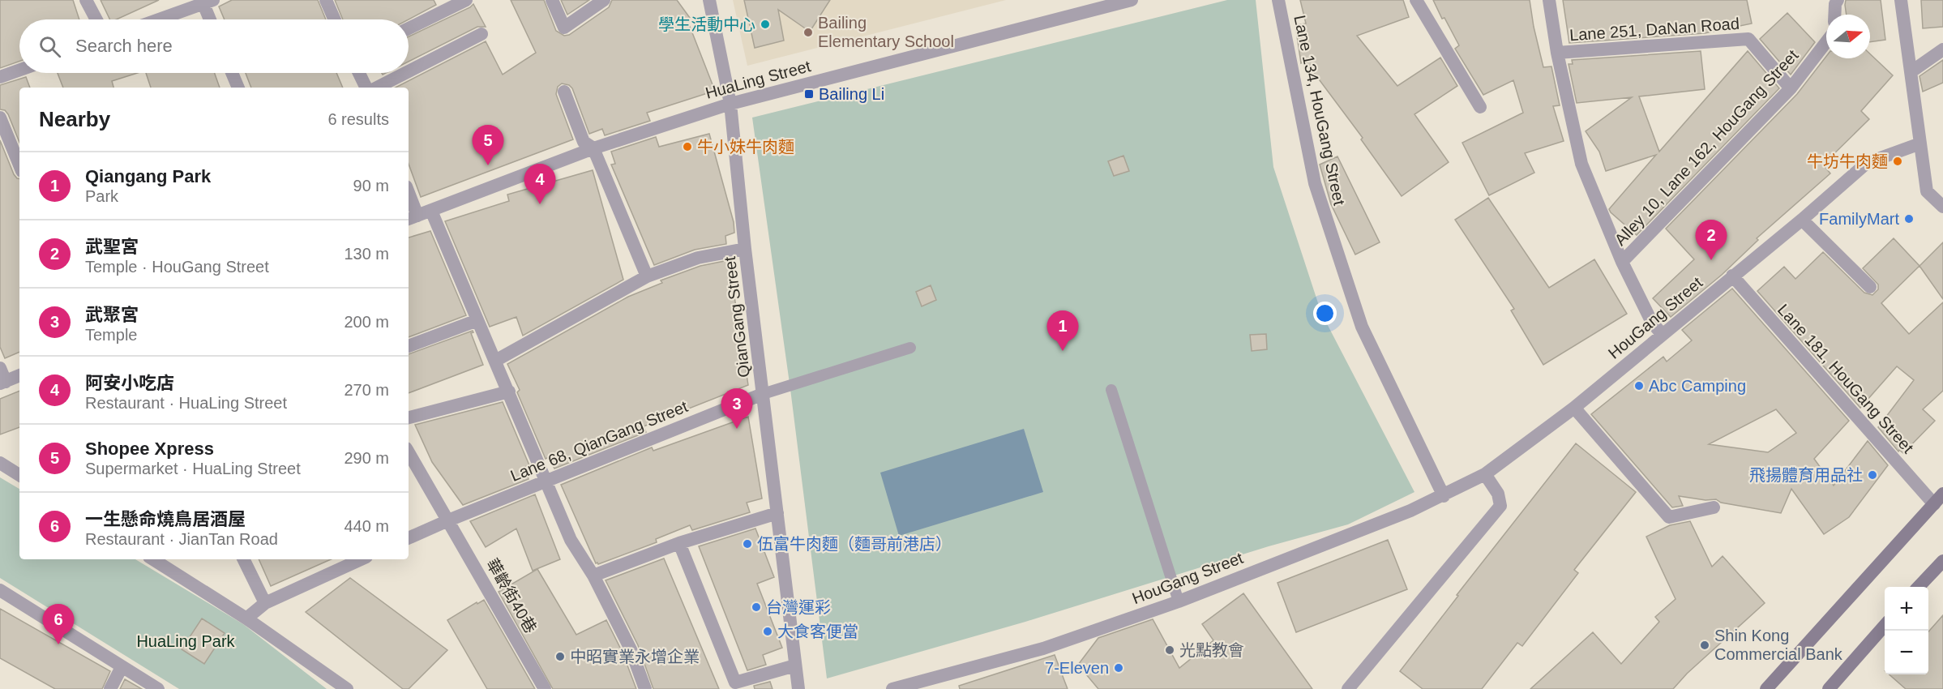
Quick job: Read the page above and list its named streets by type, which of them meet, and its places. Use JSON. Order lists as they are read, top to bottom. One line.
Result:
{"streets":{"street":["Lane 251, DaNan Road","HuaLing Street","Lane 134, HouGang Street","Alley 10, Lane 162, HouGang Street","QianGang Street","HouGang Street","Lane 181, HouGang Street","Lane 68, QianGang Street","華齡街40巷"]},"crossings":[["Lane 251, DaNan Road","Alley 10, Lane 162, HouGang Street"],["Lane 251, DaNan Road","HouGang Street"],["HuaLing Street","QianGang Street"],["Lane 134, HouGang Street","HouGang Street"],["QianGang Street","Lane 68, QianGang Street"],["HouGang Street","Lane 181, HouGang Street"],["Lane 68, QianGang Street","華齡街40巷"]],"parks":["HuaLing Park"],"places":{"other":["學生活動中心","Bailing Elementary School","牛小妹牛肉麵","牛坊牛肉麵","FamilyMart","Abc Camping","飛揚體育用品社","伍富牛肉麵（麵哥前港店）","台灣運彩","大食客便當","Shin Kong Commercial Bank","光點教會","中昭實業永增企業","7-Eleven"],"transit":["Bailing Li"]},"north":"right","page":{"search":"Search here","heading":["Nearby","6 results"],"pins":["5","4","2","1","3","6"],"list":[{"mark":"1","name":"Qiangang Park","note":"Park","value":"90 m"},{"mark":"2","name":"武聖宮","note":"Temple · HouGang Street","value":"130 m"},{"mark":"3","name":"武聚宮","note":"Temple","value":"200 m"},{"mark":"4","name":"阿安小吃店","note":"Restaurant · HuaLing Street","value":"270 m"},{"mark":"5","name":"Shopee Xpress","note":"Supermarket · HuaLing Street","value":"290 m"},{"mark":"6","name":"一生懸命燒鳥居酒屋","note":"Restaurant · JianTan Road","value":"440 m"}],"map_buttons":["+","−"]}}
